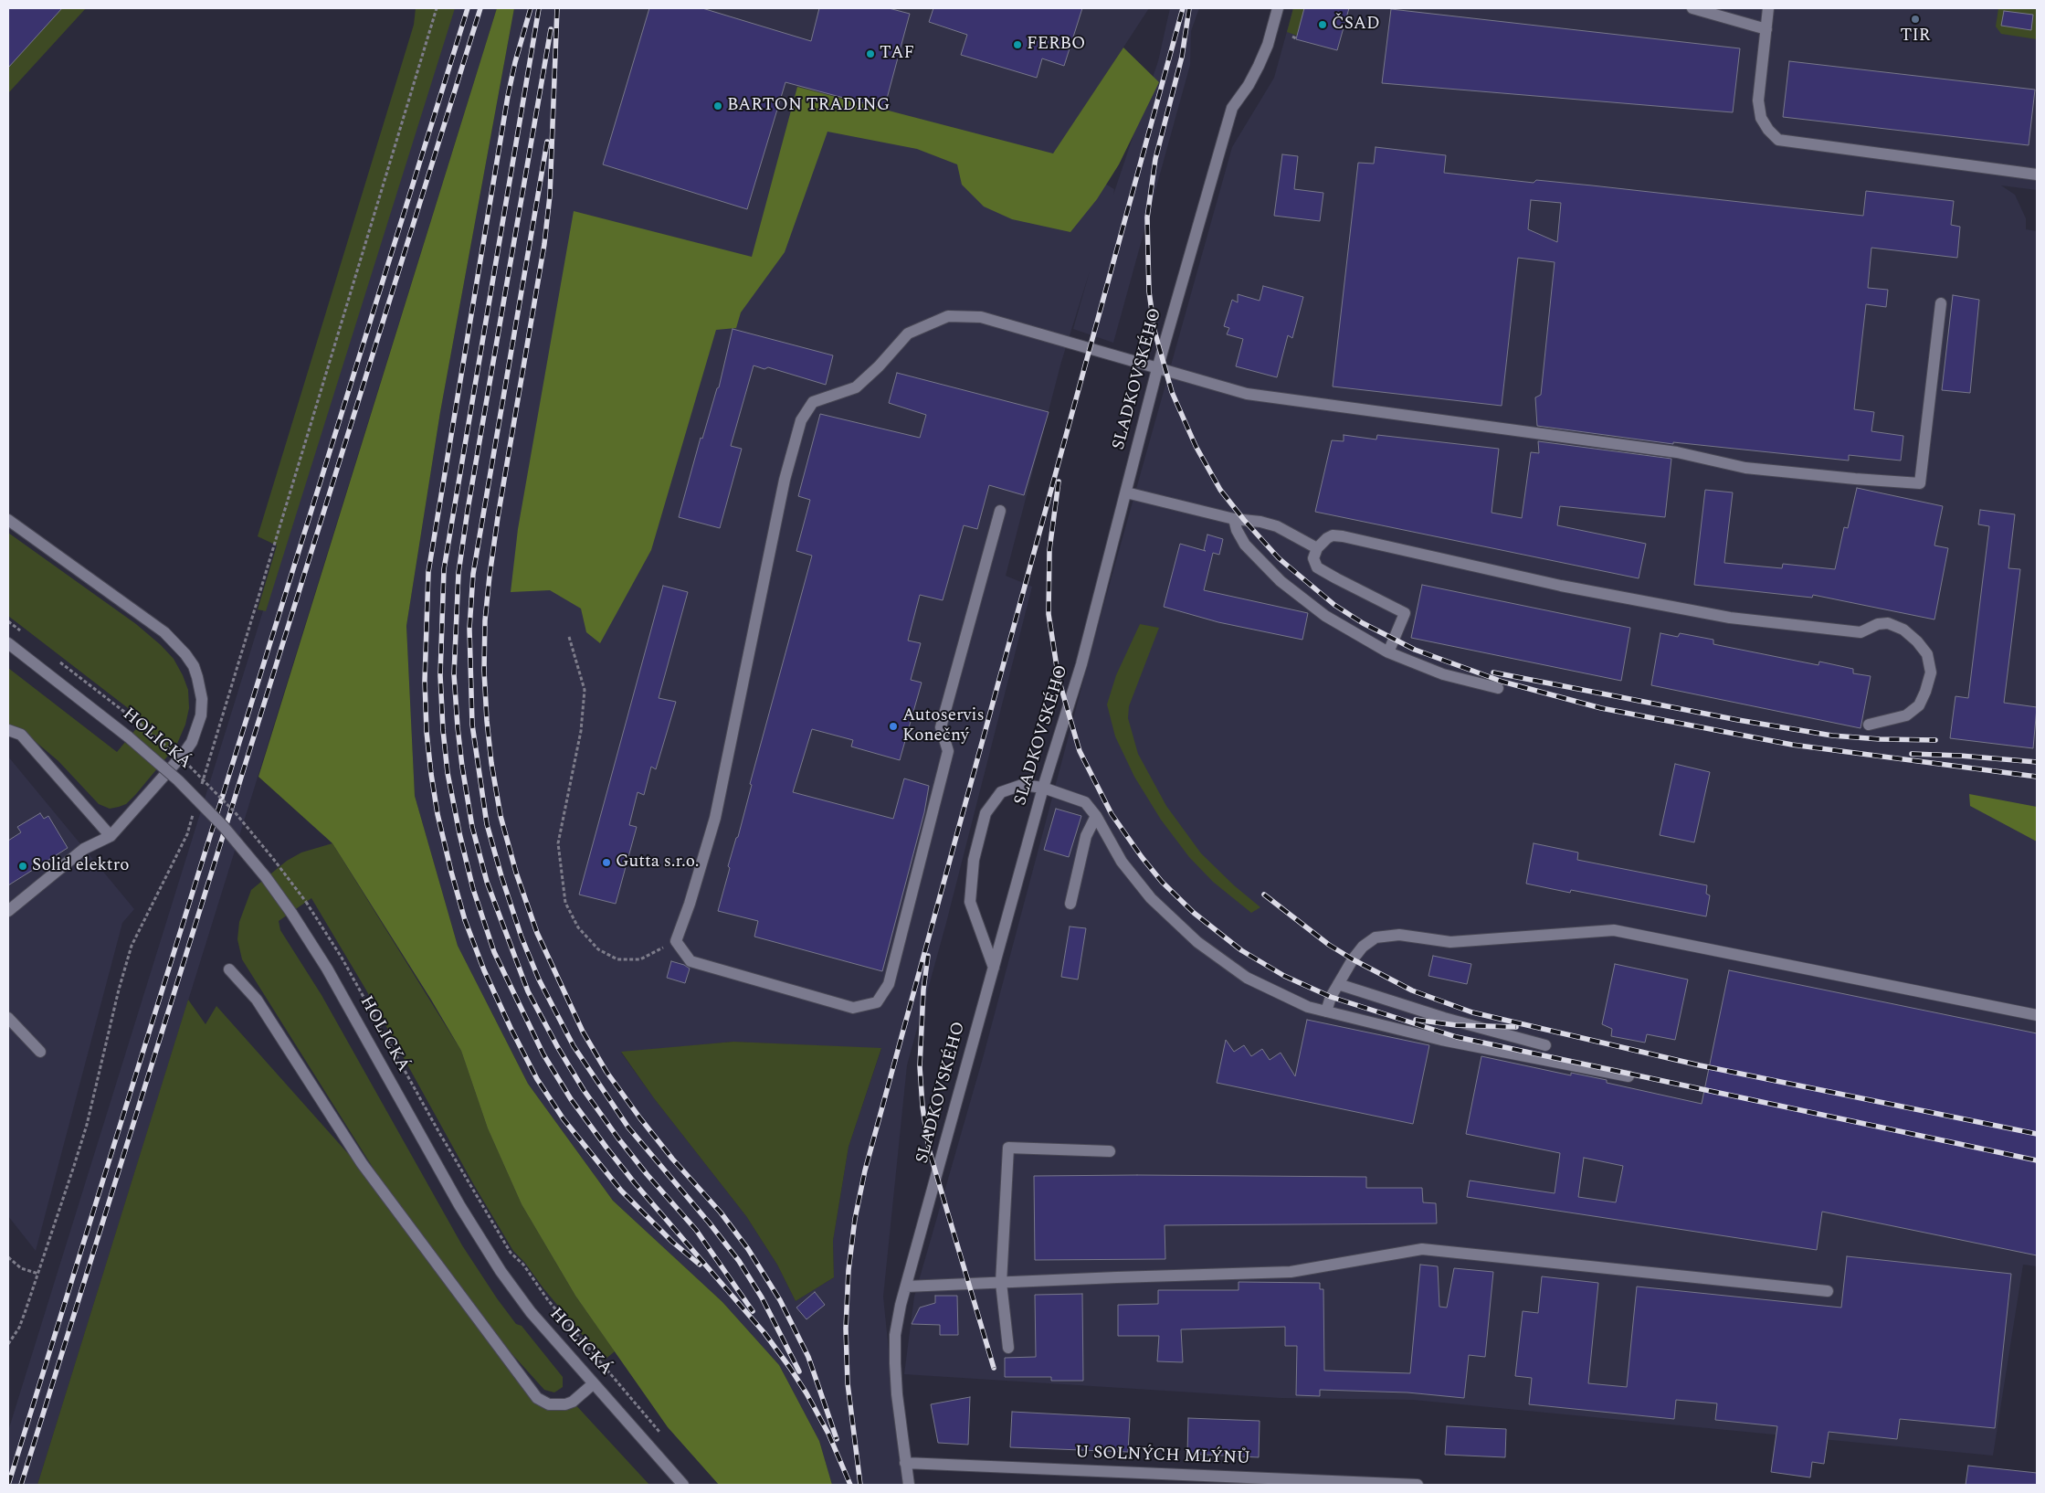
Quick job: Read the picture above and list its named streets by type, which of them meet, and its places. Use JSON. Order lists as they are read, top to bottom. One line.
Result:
{"streets":{"street":["SLADKOVSKÉHO","HOLICKÁ","U SOLNÝCH MLÝNŮ"]},"crossings":[["SLADKOVSKÉHO","U SOLNÝCH MLÝNŮ"]],"places":["TIR","ČSAD","FERBO","TAF","BARTON TRADING","Autoservis Konečný","Gutta s.r.o.","Solid elektro"]}
